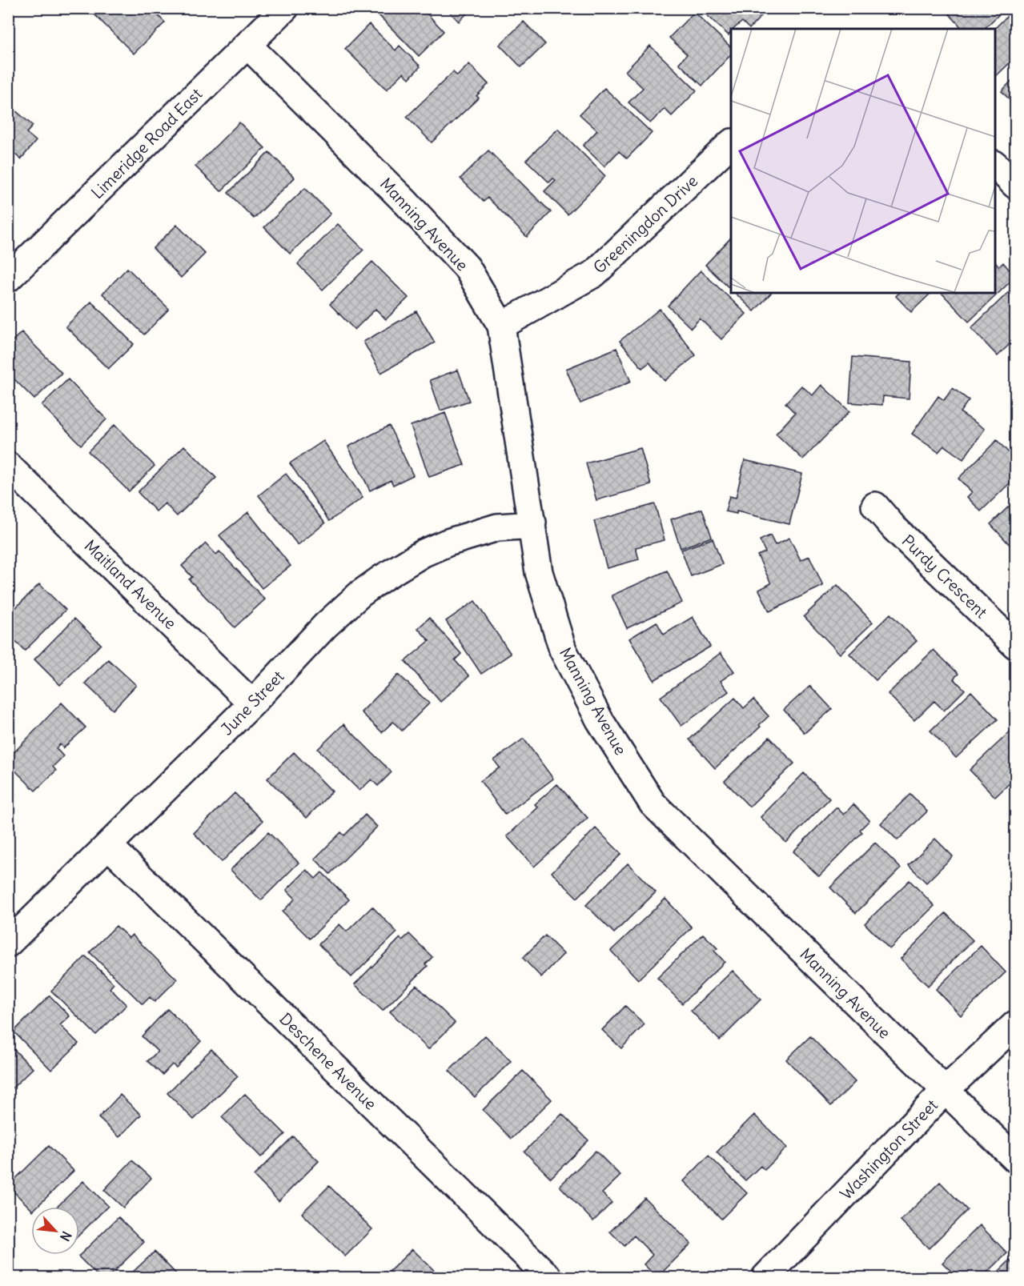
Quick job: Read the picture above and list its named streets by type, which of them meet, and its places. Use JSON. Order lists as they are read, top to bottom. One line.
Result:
{"streets":{"street":["Limeridge Road East","Manning Avenue","Greeningdon Drive","Purdy Crescent","Maitland Avenue","June Street","Deschene Avenue","Washington Street"]},"crossings":[["Limeridge Road East","Manning Avenue"],["Manning Avenue","Greeningdon Drive"],["Manning Avenue","June Street"],["Manning Avenue","Washington Street"],["Maitland Avenue","June Street"],["June Street","Deschene Avenue"]],"north":"bottom right"}
